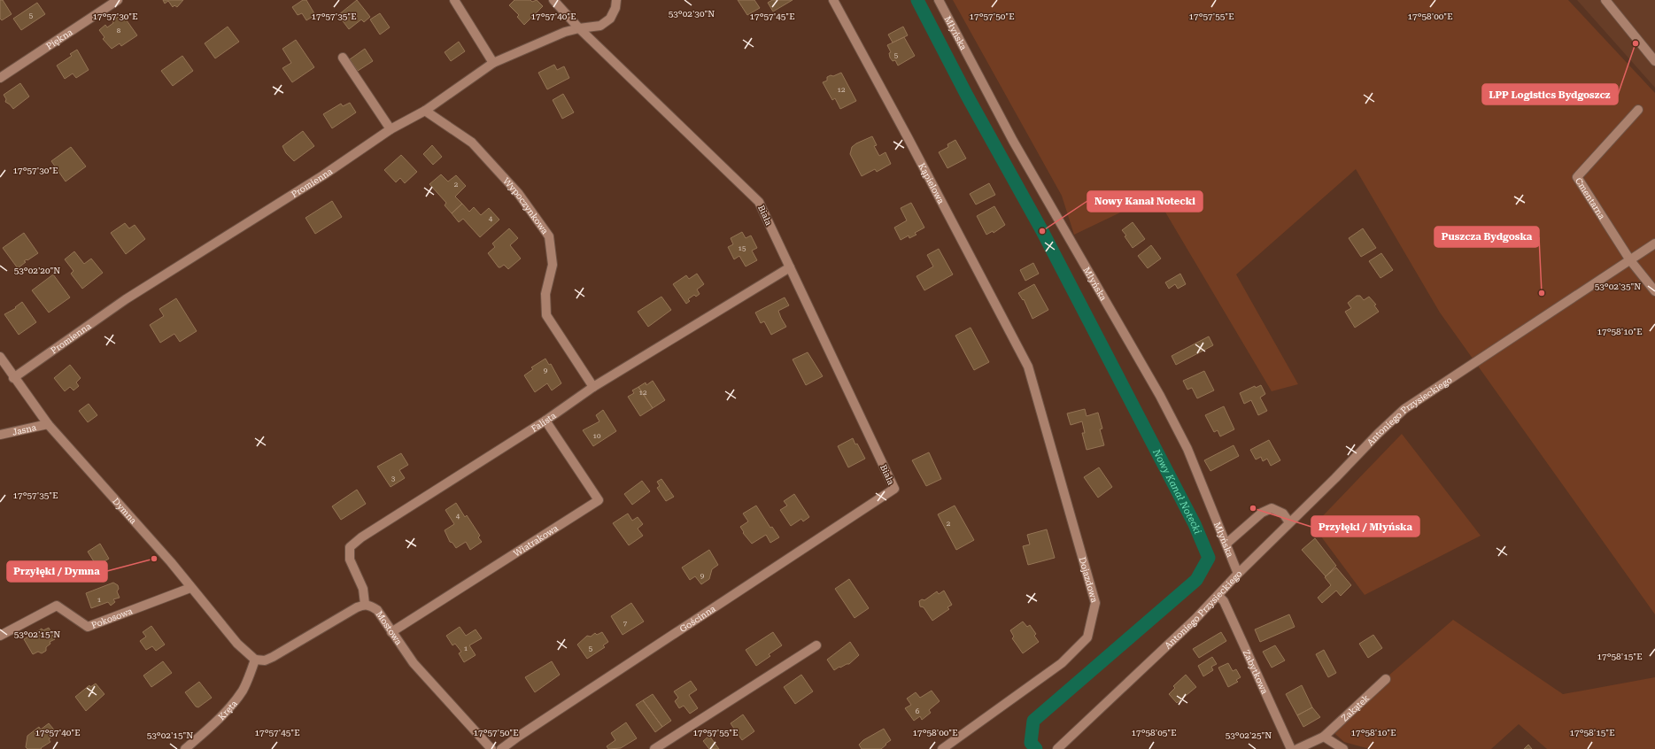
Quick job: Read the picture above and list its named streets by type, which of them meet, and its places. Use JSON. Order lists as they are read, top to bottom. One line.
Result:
{"streets":{"street":["Młyńska","Piękna","Promienna","Kąpielowa","Cmentarna","Wypoczynkowa","Biała","Antoniego Przysieckiego","Falista","Jasna","Dymna","Wiatrakowa","Dojazdowa","Pokosowa","Gościnna","Mostowa","Zabytkowa","Zakątek","Kręta"]},"crossings":[["Młyńska","Antoniego Przysieckiego"],["Promienna","Wypoczynkowa"],["Promienna","Biała"],["Promienna","Dymna"],["Kąpielowa","Dojazdowa"],["Cmentarna","Antoniego Przysieckiego"],["Wypoczynkowa","Falista"],["Biała","Falista"],["Biała","Gościnna"],["Antoniego Przysieckiego","Zabytkowa"],["Falista","Wiatrakowa"],["Falista","Mostowa"],["Jasna","Dymna"],["Dymna","Pokosowa"],["Dymna","Kręta"],["Wiatrakowa","Mostowa"]],"water":["Nowy Kanał Notecki"],"places":["LPP Logistics Bydgoszcz","Nowy Kanał Notecki","Puszcza Bydgoska","Przyłęki / Młyńska","Przyłęki / Dymna"],"house_numbers":["5","8","5","12","2","4","15","9","12","10","3","4","2","9","1","7","1","5","6"],"coordinates":["53°02'30\"N","17°57'30\"E","17°57'35\"E","17°57'40\"E","17°57'45\"E","17°57'50\"E","17°58'00\"E","17°57'55\"E","53°02'20\"N","53°02'35\"N","17°58'10\"E","53°02'15\"N","17°58'15\"E","17°58'05\"E","53°02'25\"N"]}
